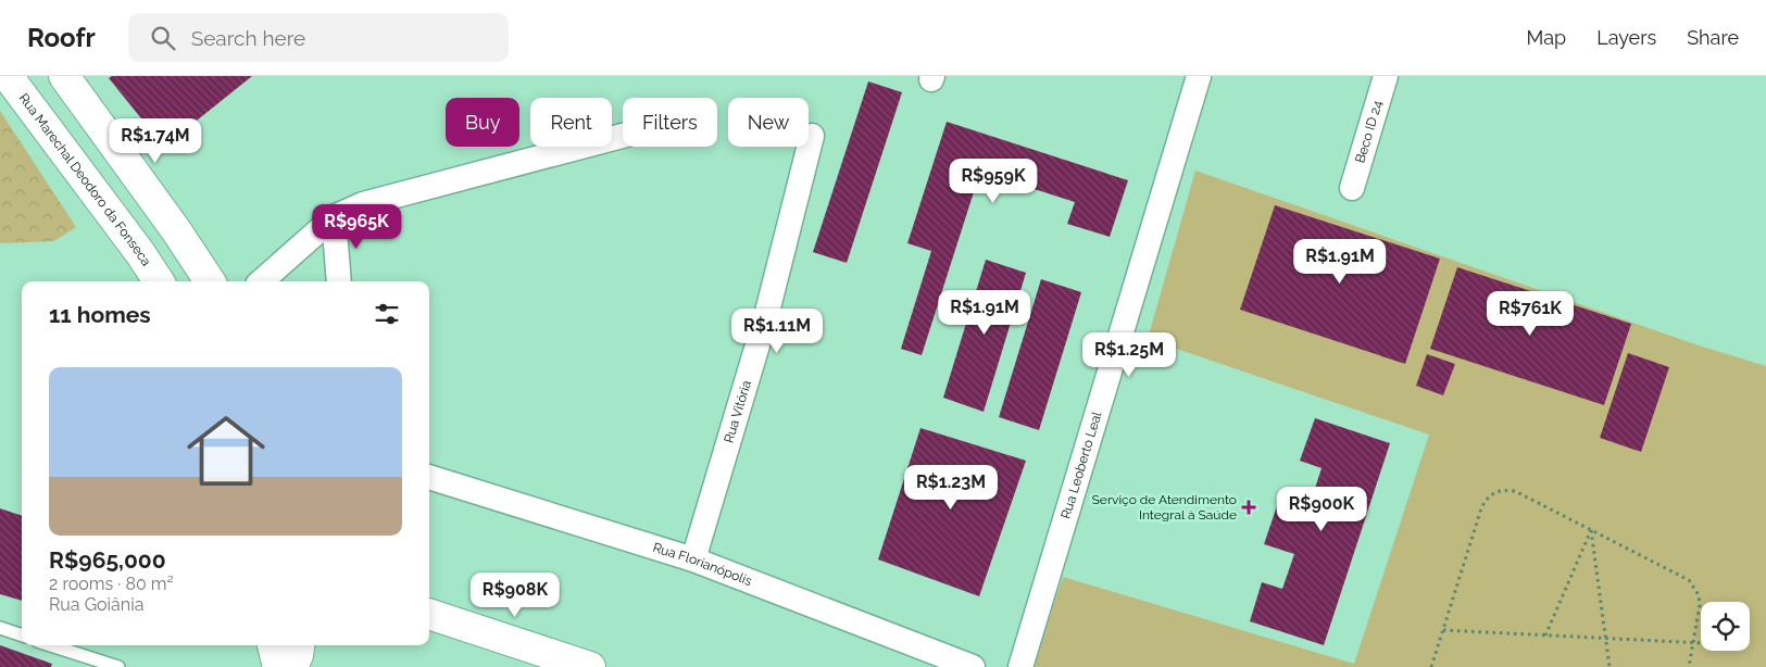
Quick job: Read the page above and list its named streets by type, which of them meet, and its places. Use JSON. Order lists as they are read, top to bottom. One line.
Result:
{"streets":{"main road":["Rua Marechal Deodoro da Fonseca"],"street":["Beco ID 24","Rua Vitória","Rua Leoberto Leal","Rua Florianópolis"]},"crossings":[["Rua Vitória","Rua Florianópolis"]],"places":{"health":["Serviço de Atendimento Integral à Saúde"]},"page":{"header":"Roofr","search":"Search here","nav":["Map","Layers","Share"],"chip":["Buy","Rent","Filters","New"],"price":["R$1.74M","R$959K","R$965K","R$1.91M","R$1.91M","R$761K","R$1.11M","R$1.25M","R$1.23M","R$900K","R$908K"],"heading":"11 homes","list":[{"name":"R$965,000","note":"2 rooms · 80 m² · Rua Goiânia"}]}}
